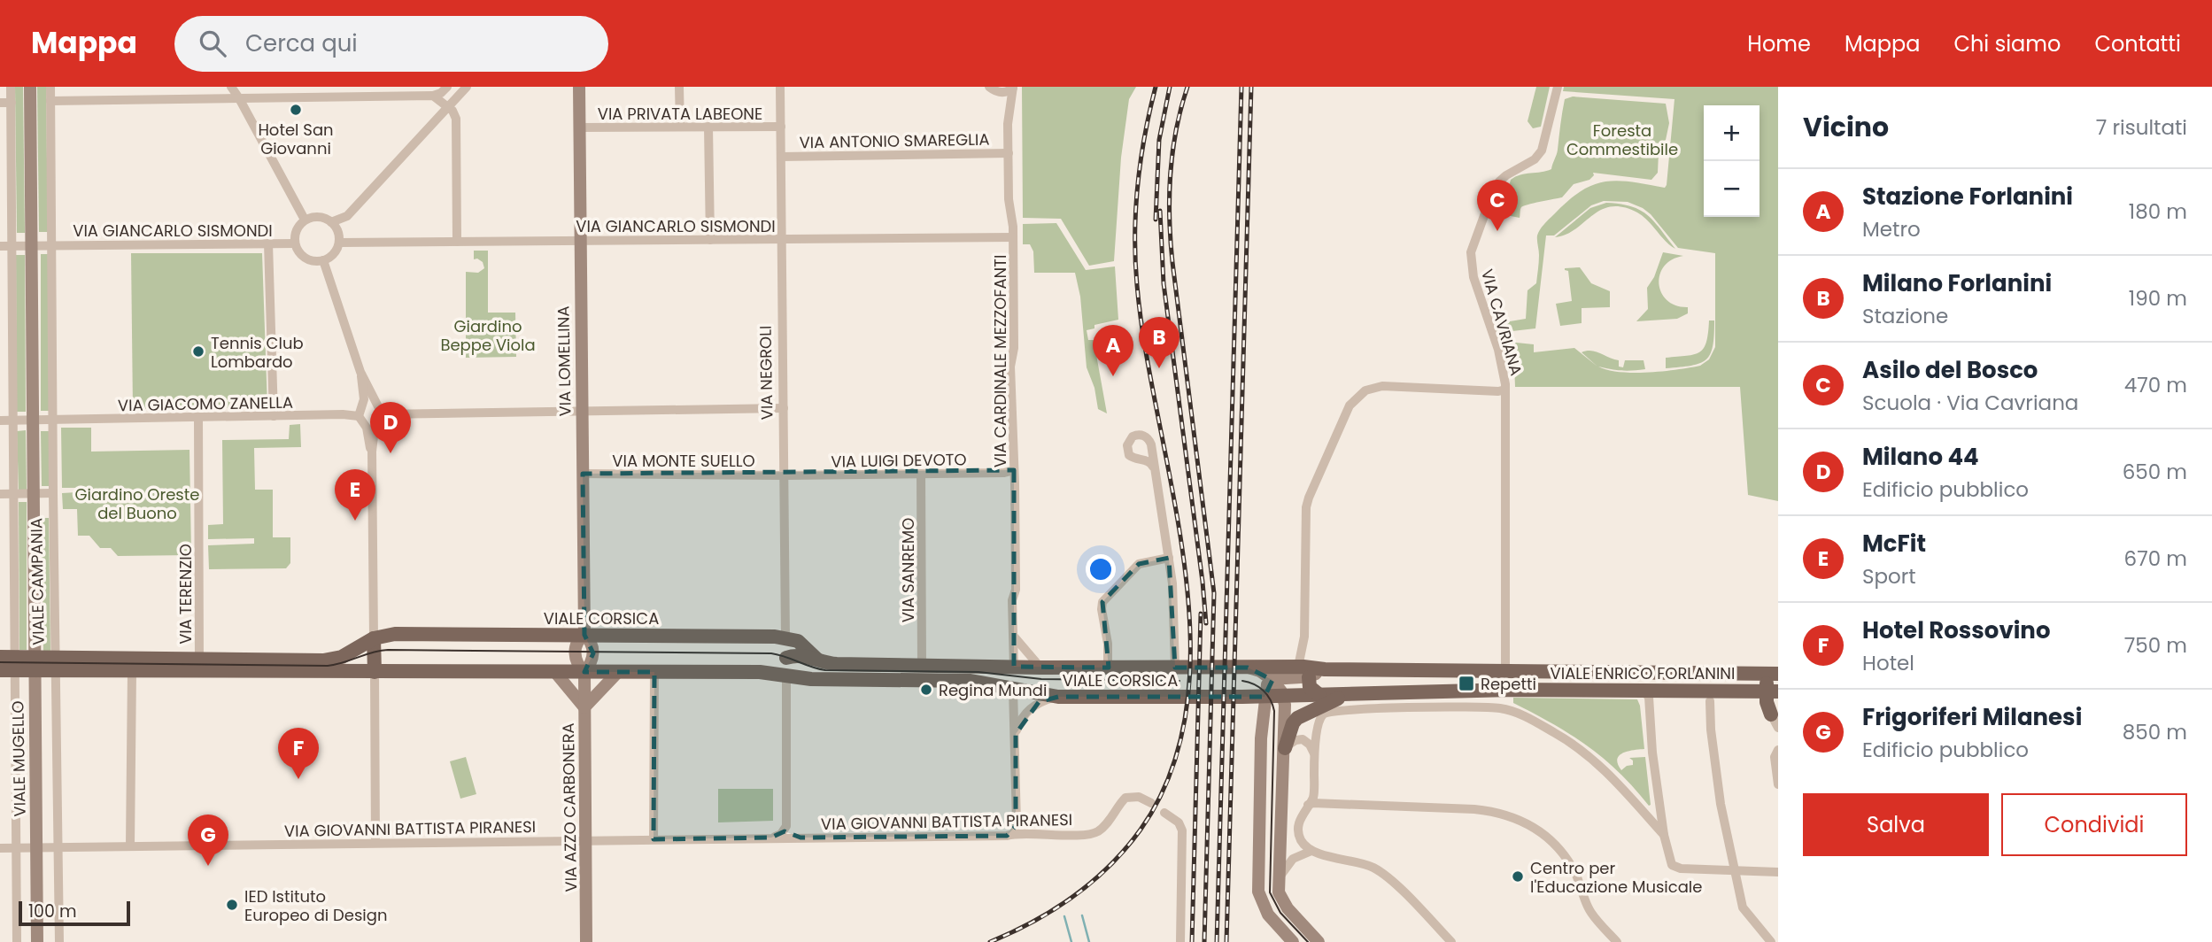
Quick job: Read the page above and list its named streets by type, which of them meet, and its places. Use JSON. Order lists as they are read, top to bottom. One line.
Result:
{"streets":{"main road":["VIA LOMELLINA","VIA NEGROLI","VIALE CAMPANIA","VIALE CORSICA","VIALE ENRICO FORLANINI","VIALE MUGELLO","VIA AZZO CARBONERA"],"street":["VIA PRIVATA LABEONE","VIA ANTONIO SMAREGLIA","VIA GIANCARLO SISMONDI","VIA CAVRIANA","VIA CARDINALE MEZZOFANTI","VIA GIACOMO ZANELLA","VIA MONTE SUELLO","VIA LUIGI DEVOTO","VIA SANREMO","VIA TERENZIO","VIA GIOVANNI BATTISTA PIRANESI"]},"crossings":[["VIA PRIVATA LABEONE","VIA LOMELLINA"],["VIA PRIVATA LABEONE","VIA NEGROLI"],["VIA ANTONIO SMAREGLIA","VIA CARDINALE MEZZOFANTI"],["VIA ANTONIO SMAREGLIA","VIA NEGROLI"],["VIA GIANCARLO SISMONDI","VIA LOMELLINA"],["VIA GIANCARLO SISMONDI","VIA CARDINALE MEZZOFANTI"],["VIA GIANCARLO SISMONDI","VIA NEGROLI"],["VIA GIANCARLO SISMONDI","VIALE CAMPANIA"],["VIA CAVRIANA","VIALE ENRICO FORLANINI"],["VIA LOMELLINA","VIA MONTE SUELLO"],["VIA LOMELLINA","VIALE CORSICA"],["VIA LOMELLINA","VIA AZZO CARBONERA"],["VIA CARDINALE MEZZOFANTI","VIA LUIGI DEVOTO"],["VIA CARDINALE MEZZOFANTI","VIALE CORSICA"],["VIA NEGROLI","VIA MONTE SUELLO"],["VIA NEGROLI","VIA LUIGI DEVOTO"],["VIA NEGROLI","VIALE CORSICA"],["VIA GIACOMO ZANELLA","VIALE CAMPANIA"],["VIA GIACOMO ZANELLA","VIA TERENZIO"],["VIA MONTE SUELLO","VIA LUIGI DEVOTO"],["VIA LUIGI DEVOTO","VIA SANREMO"],["VIA SANREMO","VIALE CORSICA"],["VIALE CAMPANIA","VIALE CORSICA"],["VIALE CAMPANIA","VIALE MUGELLO"],["VIA TERENZIO","VIALE CORSICA"],["VIALE CORSICA","VIALE ENRICO FORLANINI"],["VIALE CORSICA","VIALE MUGELLO"],["VIALE CORSICA","VIA AZZO CARBONERA"],["VIALE MUGELLO","VIA GIOVANNI BATTISTA PIRANESI"],["VIA AZZO CARBONERA","VIA GIOVANNI BATTISTA PIRANESI"]],"parks":["Foresta Commestibile","Giardino Beppe Viola","Giardino Oreste del Buono"],"places":{"other":["Hotel San Giovanni","Tennis Club Lombardo","Regina Mundi","Centro per l'Educazione Musicale","IED Istituto Europeo di Design"],"transit":["Repetti"]},"scale_bar":"100 m","page":{"header":"Mappa","search":"Cerca qui","nav":["Home","Mappa","Chi siamo","Contatti"],"heading":["Vicino","7 risultati"],"map_buttons":["+","−"],"list":[{"mark":"A","name":"Stazione Forlanini","note":"Metro","value":"180 m"},{"mark":"B","name":"Milano Forlanini","note":"Stazione","value":"190 m"},{"mark":"C","name":"Asilo del Bosco","note":"Scuola · Via Cavriana","value":"470 m"},{"mark":"D","name":"Milano 44","note":"Edificio pubblico","value":"650 m"},{"mark":"E","name":"McFit","note":"Sport","value":"670 m"},{"mark":"F","name":"Hotel Rossovino","note":"Hotel","value":"750 m"},{"mark":"G","name":"Frigoriferi Milanesi","note":"Edificio pubblico","value":"850 m"}],"pins":["C","B","A","D","E","F","G"],"buttons":["Salva","Condividi"],"scale":"100 m"}}
